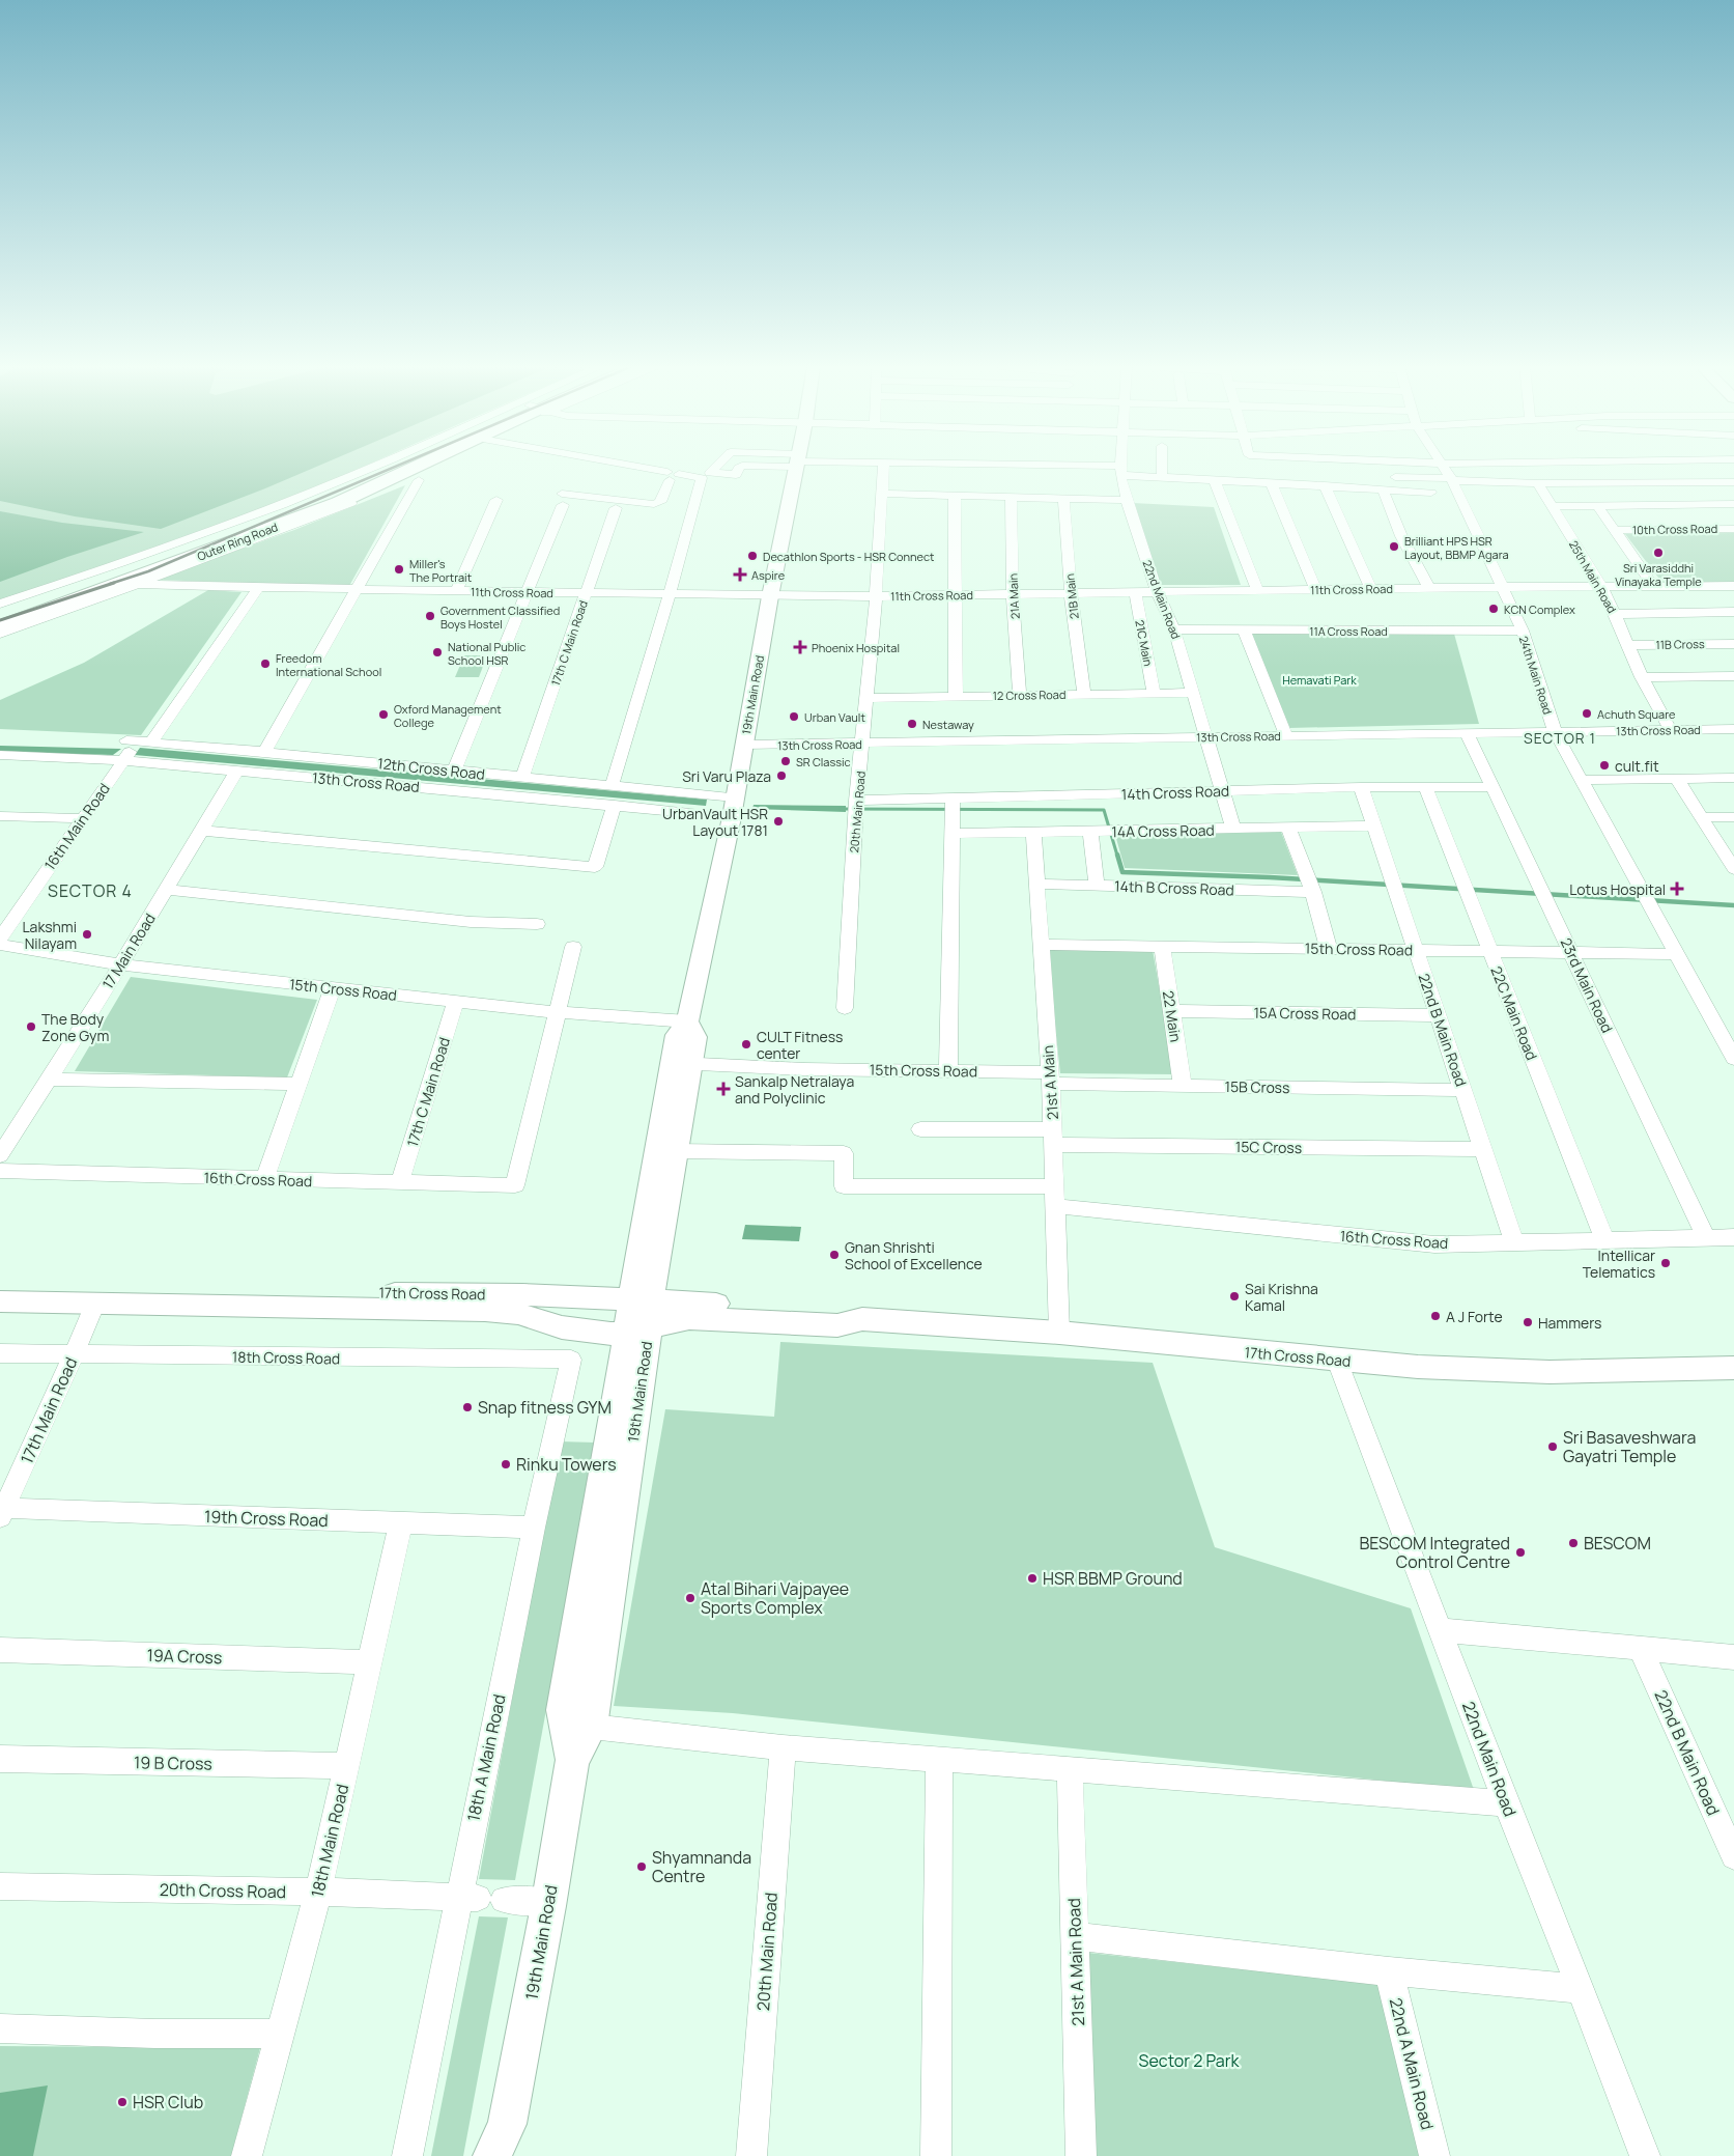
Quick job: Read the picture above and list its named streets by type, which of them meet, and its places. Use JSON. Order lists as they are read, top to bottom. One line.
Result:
{"streets":{"highway":["Outer Ring Road"],"main road":["19th Main Road","17th Cross Road"],"street":["10th Cross Road","25th Main Road","11th Cross Road","21A Main","21B Main","22nd Main Road","11A Cross Road","17th C Main Road","21C Main","11B Cross","24th Main Road","12 Cross Road","13th Cross Road","12th Cross Road","14th Cross Road","20th Main Road","16th Main Road","14A Cross Road","14th B Cross Road","15th Cross Road","17 Main Road","23rd Main Road","15A Cross Road","22C Main Road","22 Main","22nd B Main Road","21st A Main","15B Cross","15C Cross","16th Cross Road","18th Cross Road","17th Main Road","19th Cross Road","19A Cross","18th A Main Road","19 B Cross","18th Main Road","20th Cross Road","21st A Main Road","22nd A Main Road"]},"crossings":[["Outer Ring Road","11th Cross Road"],["25th Main Road","11th Cross Road"],["25th Main Road","11B Cross"],["25th Main Road","13th Cross Road"],["11th Cross Road","21A Main"],["11th Cross Road","21B Main"],["11th Cross Road","22nd Main Road"],["11th Cross Road","17th C Main Road"],["11th Cross Road","21C Main"],["11th Cross Road","24th Main Road"],["11th Cross Road","19th Main Road"],["11th Cross Road","20th Main Road"],["11th Cross Road","16th Main Road"],["21A Main","12 Cross Road"],["21B Main","12 Cross Road"],["22nd Main Road","11A Cross Road"],["22nd Main Road","12 Cross Road"],["22nd Main Road","13th Cross Road"],["22nd Main Road","14th Cross Road"],["22nd Main Road","14A Cross Road"],["22nd Main Road","17th Cross Road"],["11A Cross Road","24th Main Road"],["17th C Main Road","12th Cross Road"],["17th C Main Road","15th Cross Road"],["17th C Main Road","16th Cross Road"],["21C Main","12 Cross Road"],["24th Main Road","13th Cross Road"],["24th Main Road","15th Cross Road"],["19th Main Road","13th Cross Road"],["19th Main Road","12th Cross Road"],["19th Main Road","15th Cross Road"],["19th Main Road","17th Cross Road"],["12 Cross Road","20th Main Road"],["13th Cross Road","12th Cross Road"],["13th Cross Road","20th Main Road"],["13th Cross Road","16th Main Road"],["13th Cross Road","17 Main Road"],["13th Cross Road","23rd Main Road"],["12th Cross Road","16th Main Road"],["14th Cross Road","20th Main Road"],["14th Cross Road","23rd Main Road"],["14th Cross Road","22C Main Road"],["14th Cross Road","22nd B Main Road"],["14A Cross Road","22nd B Main Road"],["14A Cross Road","21st A Main"],["14th B Cross Road","21st A Main"],["15th Cross Road","17 Main Road"],["15th Cross Road","23rd Main Road"],["15th Cross Road","22C Main Road"],["15th Cross Road","22 Main"],["15th Cross Road","22nd B Main Road"],["15th Cross Road","21st A Main"],["15th Cross Road","15B Cross"],["15th Cross Road","16th Cross Road"],["23rd Main Road","16th Cross Road"],["15A Cross Road","22 Main"],["15A Cross Road","22nd B Main Road"],["22C Main Road","16th Cross Road"],["22 Main","15B Cross"],["22nd B Main Road","15B Cross"],["22nd B Main Road","15C Cross"],["22nd B Main Road","16th Cross Road"],["21st A Main","15B Cross"],["21st A Main","15C Cross"],["21st A Main","16th Cross Road"],["21st A Main","17th Cross Road"],["17th Cross Road","17th Main Road"],["18th Cross Road","17th Main Road"],["18th Cross Road","18th A Main Road"],["17th Main Road","19th Cross Road"],["19th Cross Road","18th A Main Road"],["19th Cross Road","18th Main Road"],["19A Cross","18th Main Road"],["18th A Main Road","20th Cross Road"],["19 B Cross","18th Main Road"],["18th Main Road","20th Cross Road"]],"districts":["SECTOR 1","SECTOR 4"],"parks":["Hemavati Park","Sector 2 Park"],"places":{"other":["Brilliant HPS HSR Layout, BBMP Agara","Sri Varasiddhi Vinayaka Temple","Decathlon Sports - HSR Connect","Miller's The Portrait","KCN Complex","Government Classified Boys Hostel","National Public School HSR","Freedom International School","Achuth Square","Oxford Management College","Urban Vault","Nestaway","SR Classic","cult.fit","Sri Varu Plaza","UrbanVault HSR Layout 1781","Lakshmi Nilayam","The Body Zone Gym","CULT Fitness center","Gnan Shrishti School of Excellence","Intellicar Telematics","Sai Krishna Kamal","A J Forte","Hammers","Snap fitness GYM","Sri Basaveshwara Gayatri Temple","Rinku Towers","BESCOM","BESCOM Integrated Control Centre","HSR BBMP Ground","Atal Bihari Vajpayee Sports Complex","Shyamnanda Centre","HSR Club"],"health":["Aspire","Phoenix Hospital","Lotus Hospital","Sankalp Netralaya and Polyclinic"]}}
